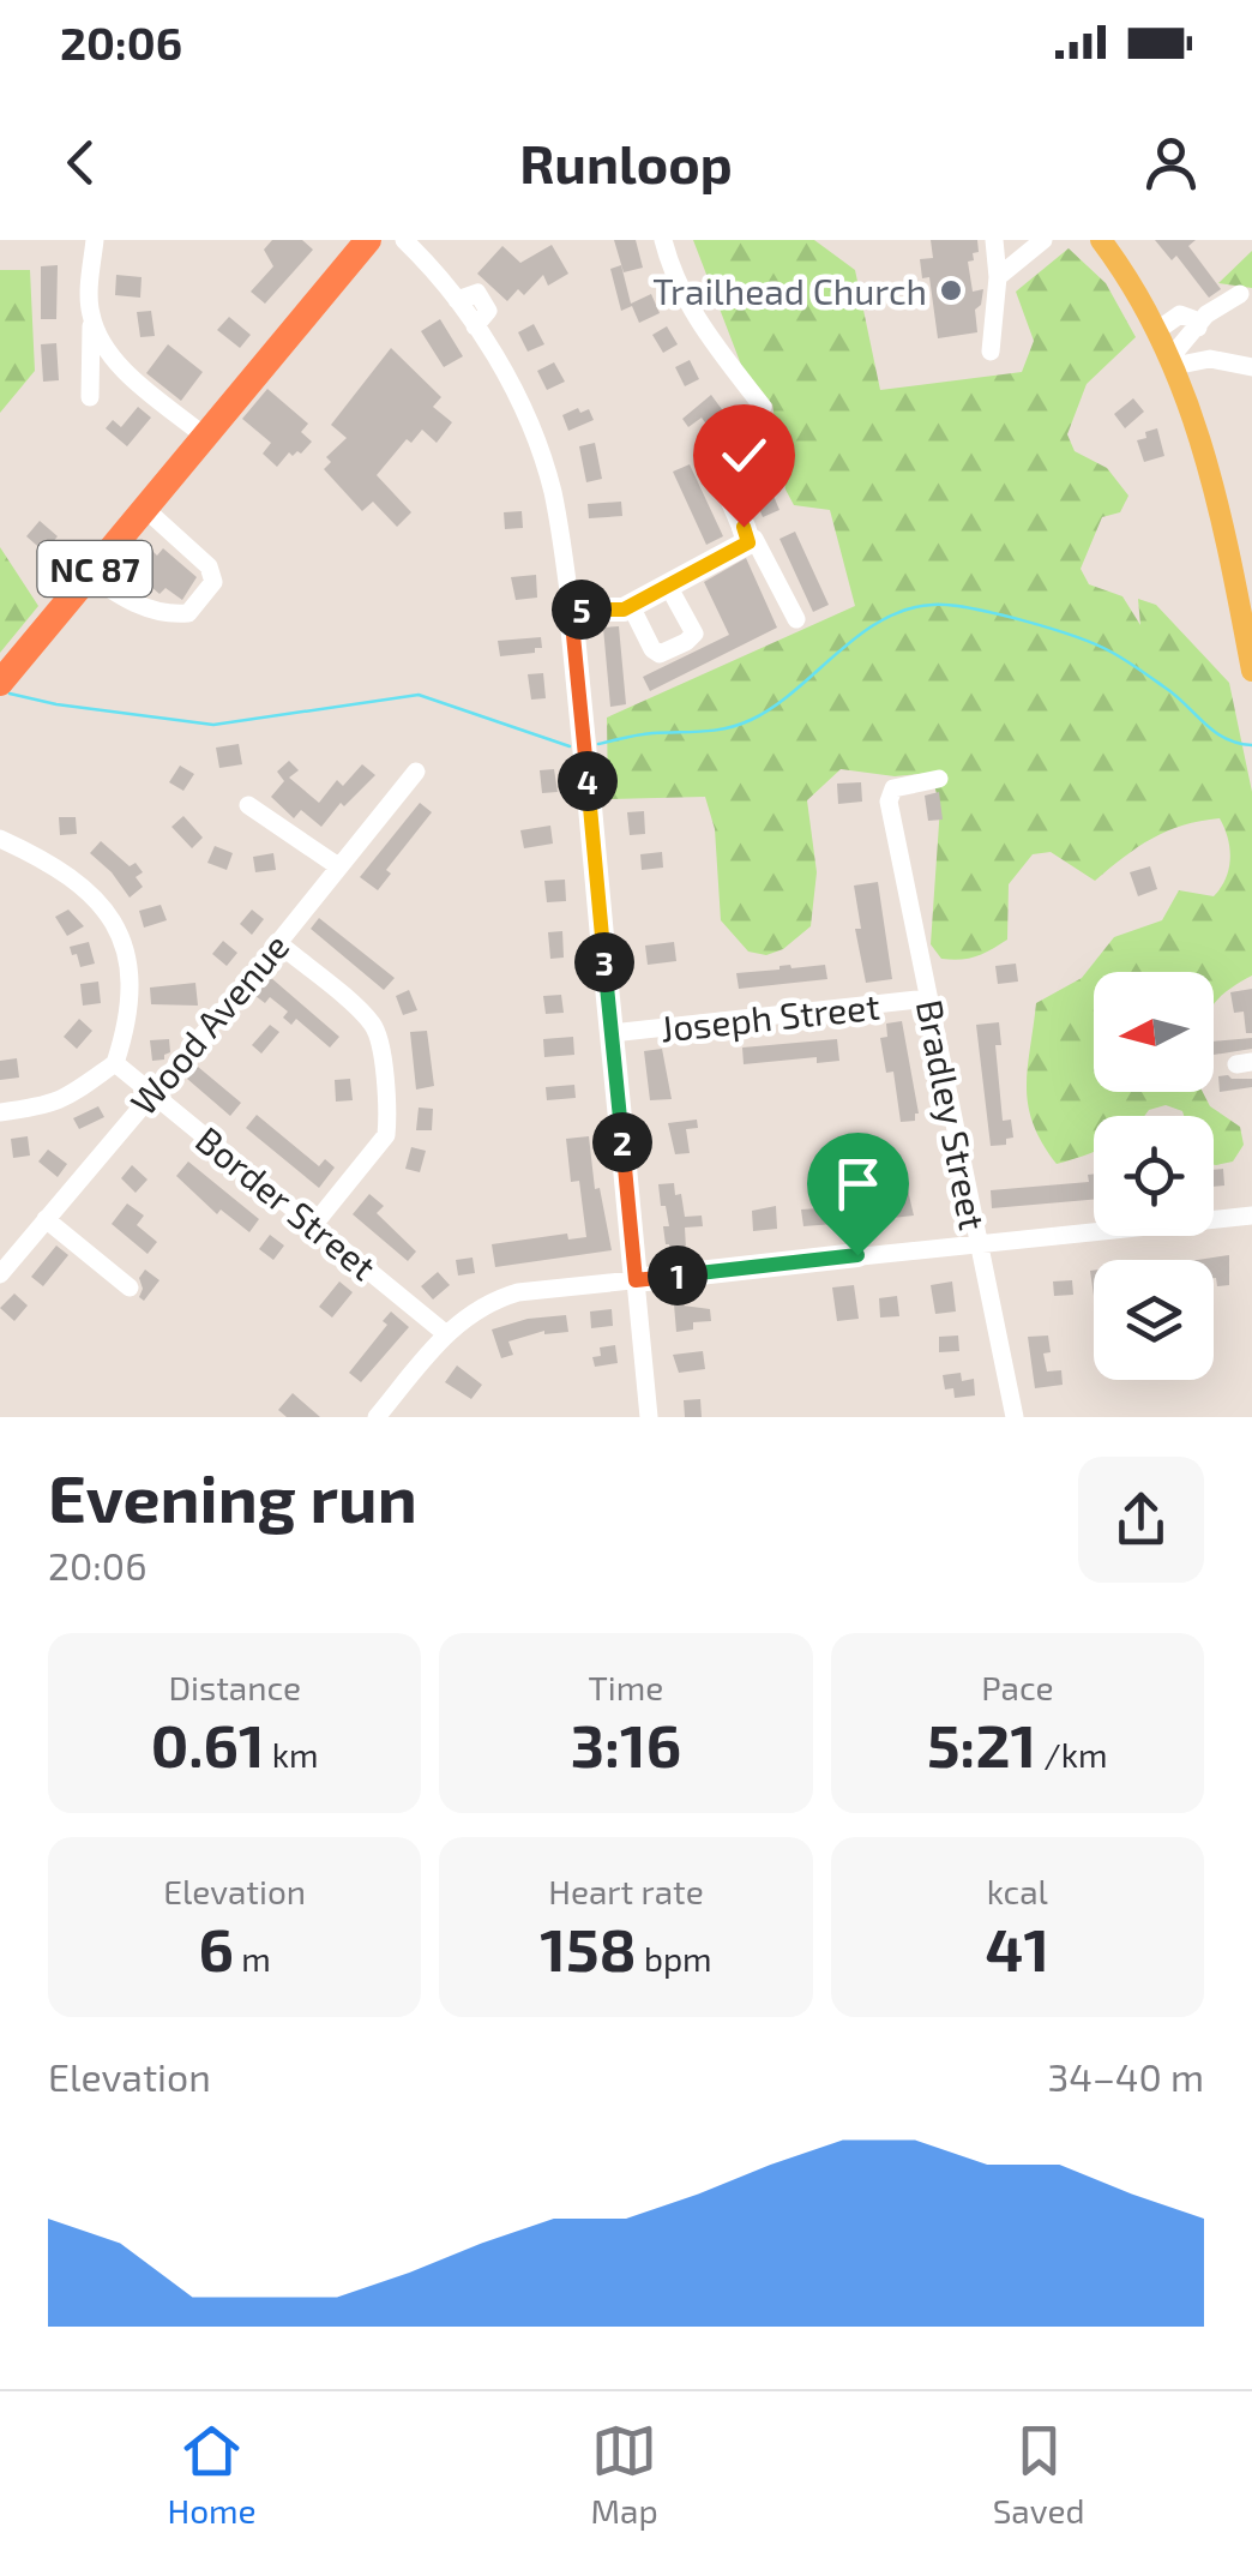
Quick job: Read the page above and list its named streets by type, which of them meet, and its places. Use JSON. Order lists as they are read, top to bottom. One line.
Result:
{"streets":{"highway":["NC 87"],"street":["Joseph Street","Wood Avenue","Bradley Street","Border Street"]},"crossings":[["Joseph Street","Bradley Street"],["Wood Avenue","Border Street"]],"places":["Trailhead Church"],"north":"left","page":{"status":"20:06","header":"Runloop","pins":["5","4","3","2","1"],"heading":["Evening run","20:06"],"stats":[["Distance","0.61 km"],["Time","3:16"],["Pace","5:21 /km"],["Elevation","6 m"],["Heart rate","158 bpm"],["kcal","41"]],"chart":["Elevation","34–40 m"],"tabs":["Home","Map","Saved"]}}
